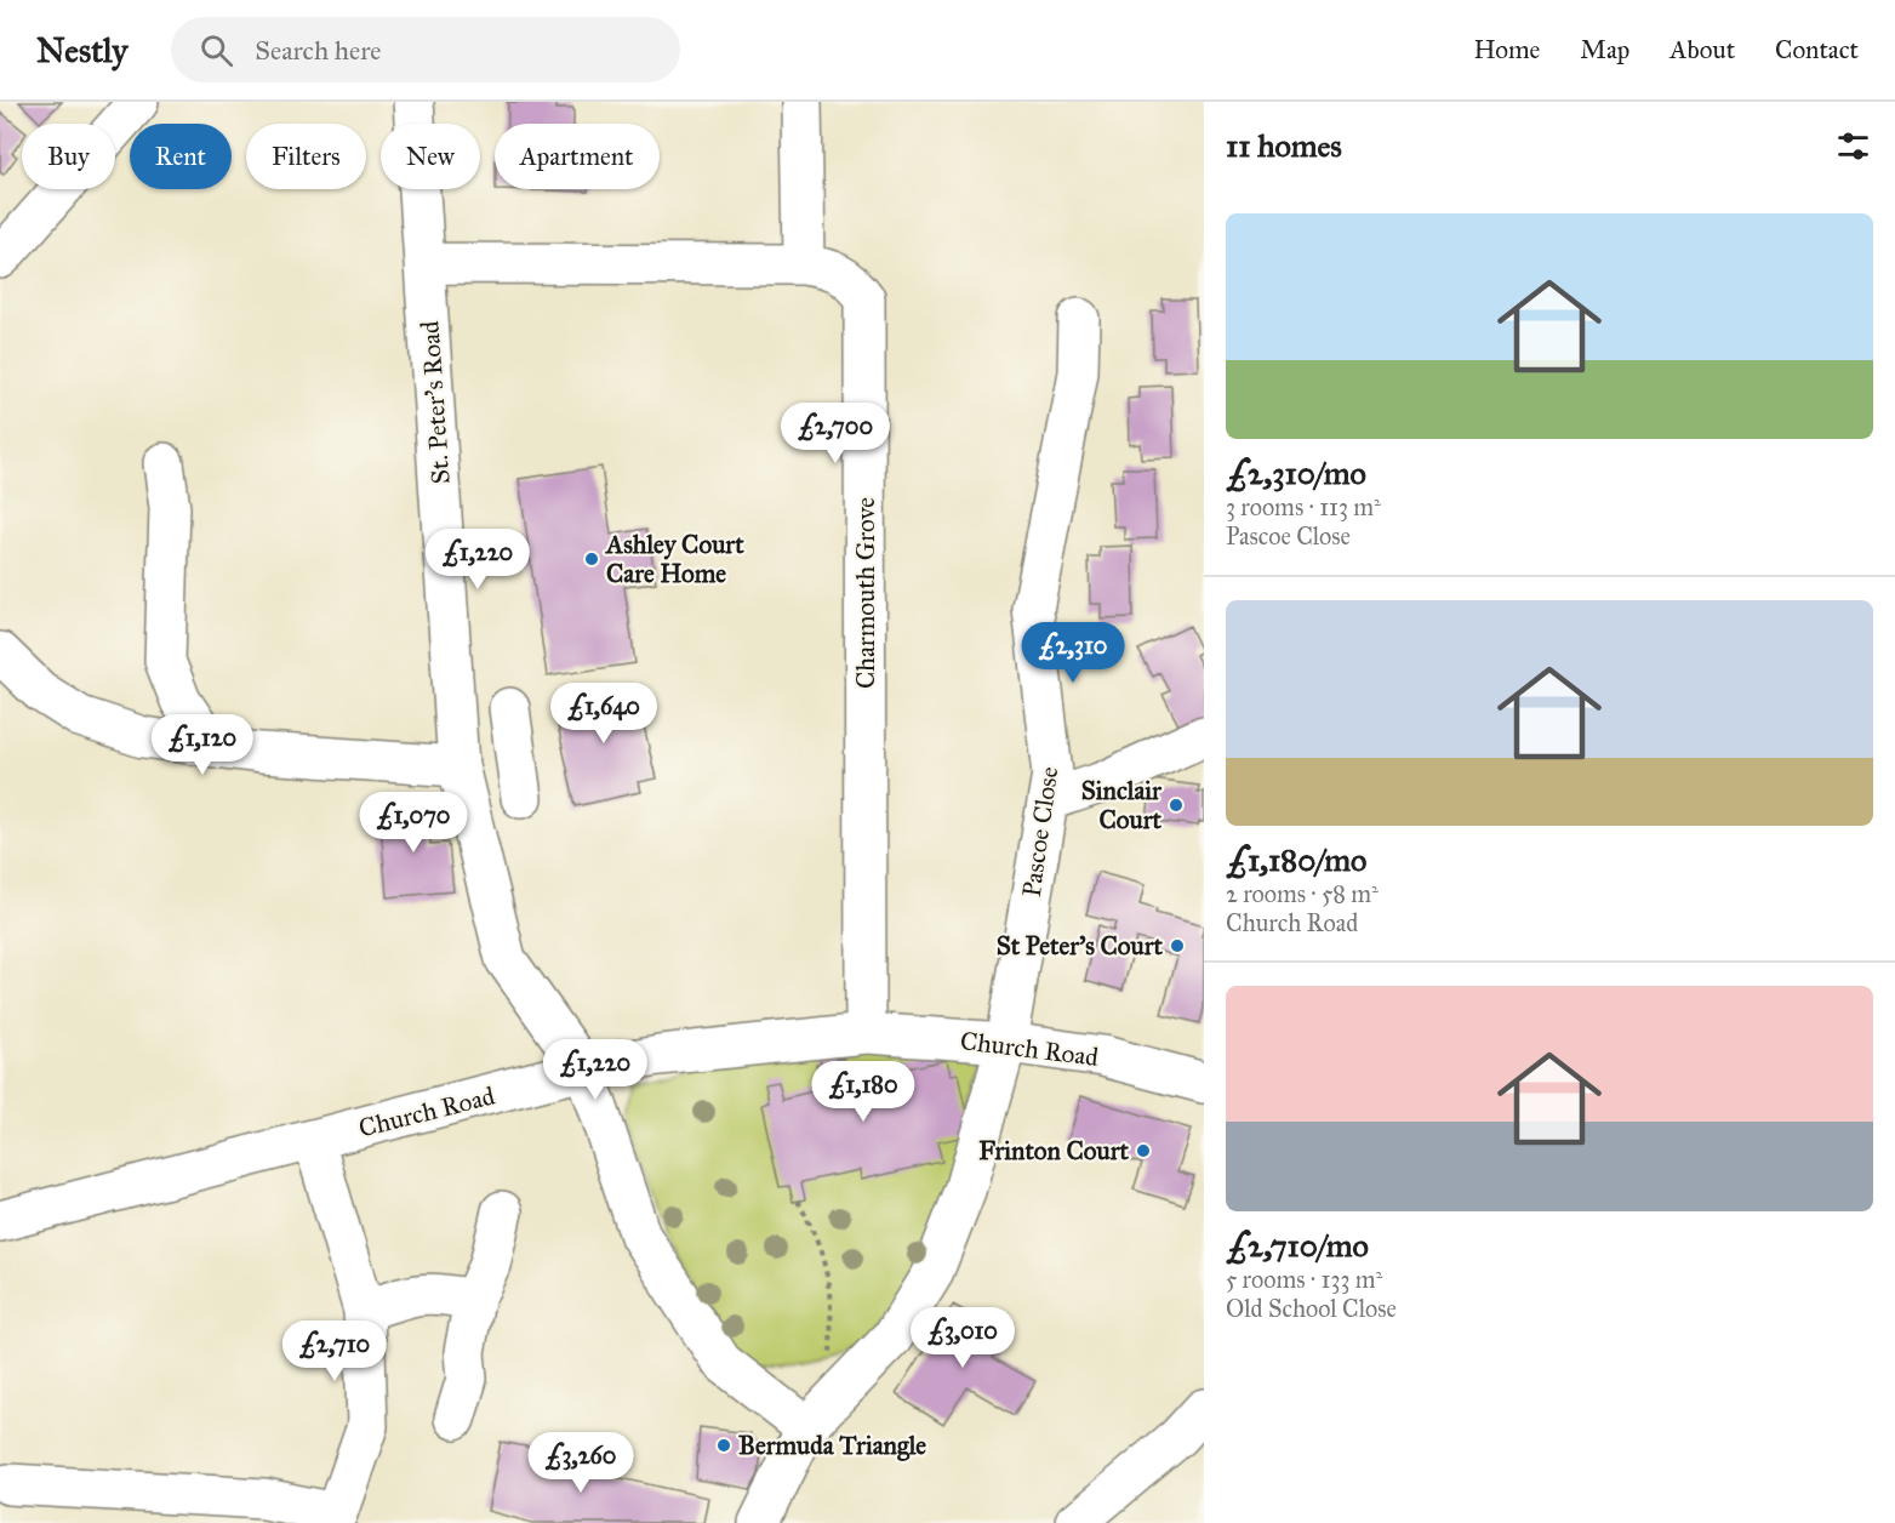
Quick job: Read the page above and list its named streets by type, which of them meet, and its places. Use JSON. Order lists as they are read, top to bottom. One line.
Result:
{"streets":{"street":["St. Peter's Road","Charmouth Grove","Pascoe Close","Church Road"]},"crossings":[["St. Peter's Road","Charmouth Grove"],["St. Peter's Road","Pascoe Close"],["St. Peter's Road","Church Road"],["Charmouth Grove","Church Road"],["Pascoe Close","Church Road"]],"places":["Ashley Court Care Home","Sinclair Court","St Peter's Court","Frinton Court","Bermuda Triangle"],"page":{"header":"Nestly","search":"Search here","nav":["Home","Map","About","Contact"],"heading":"11 homes","chip":["Buy","Rent","Filters","New","Apartment"],"list":[{"name":"£2,310/mo","note":"3 rooms · 113 m² · Pascoe Close"},{"name":"£1,180/mo","note":"2 rooms · 58 m² · Church Road"},{"name":"£2,710/mo","note":"5 rooms · 133 m² · Old School Close"}],"price":["£2,700","£1,220","£2,310","£1,640","£1,120","£1,070","£1,220","£1,180","£3,010","£2,710","£3,260"]}}
